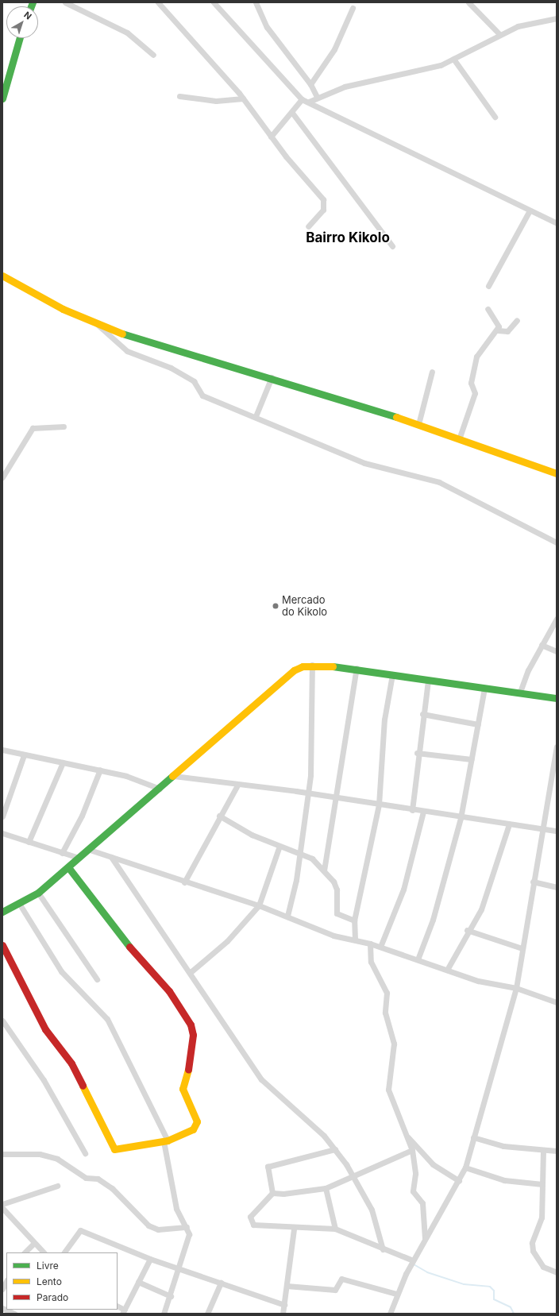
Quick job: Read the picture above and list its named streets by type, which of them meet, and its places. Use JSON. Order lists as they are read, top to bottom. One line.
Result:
{"districts":["Bairro Kikolo"],"places":["Mercado do Kikolo"],"legend":["Livre","Lento","Parado"],"north":"top right"}
